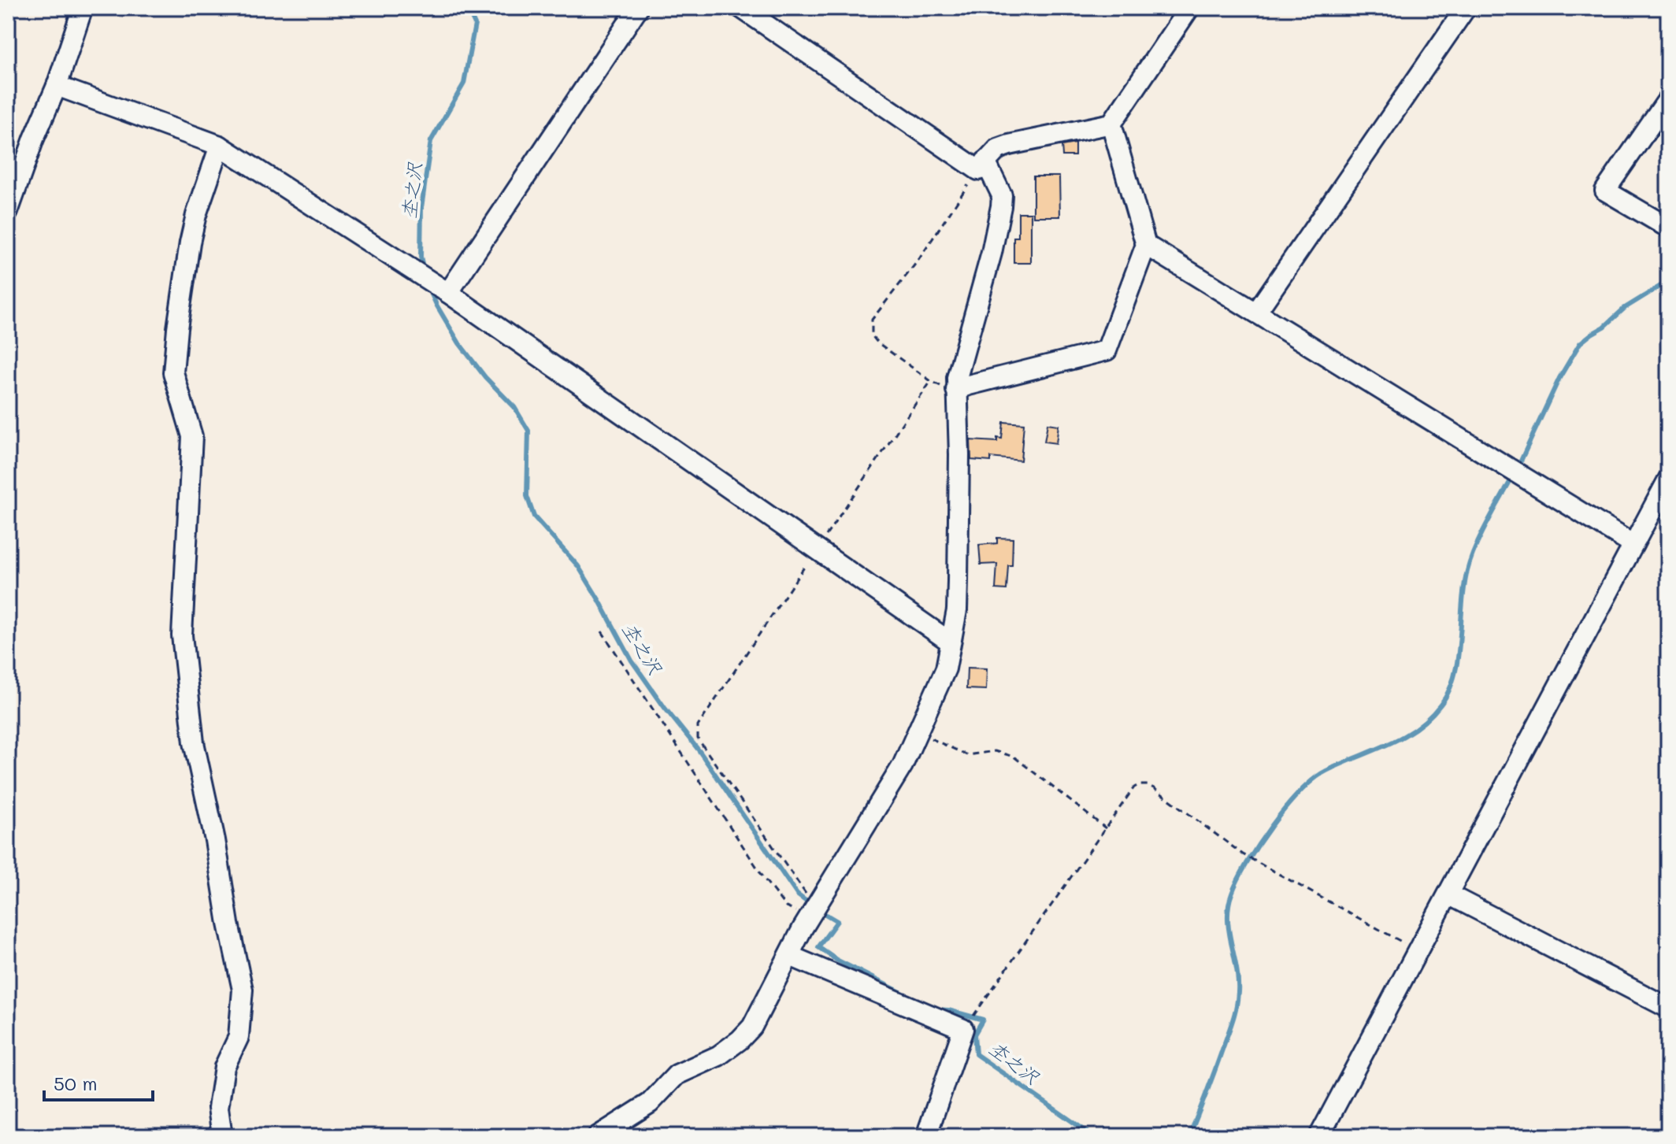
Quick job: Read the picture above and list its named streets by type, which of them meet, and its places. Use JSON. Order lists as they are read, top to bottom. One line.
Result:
{"water":["杢之沢"],"scale_bar":"50 m"}
